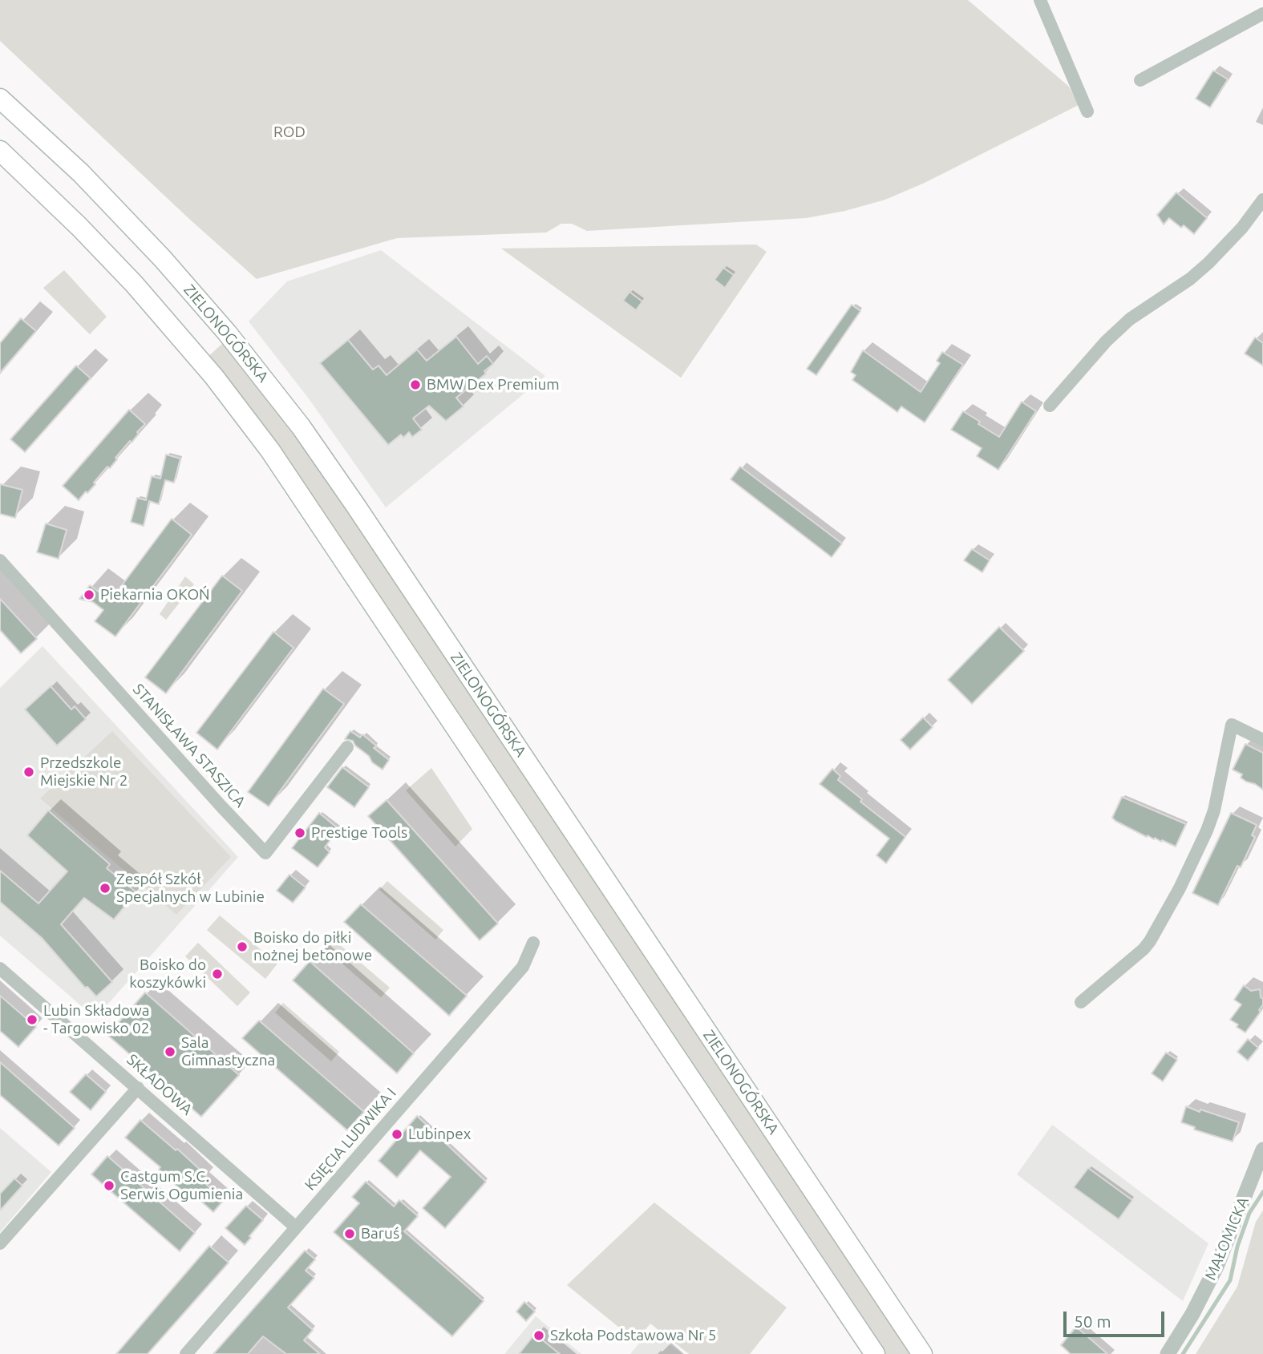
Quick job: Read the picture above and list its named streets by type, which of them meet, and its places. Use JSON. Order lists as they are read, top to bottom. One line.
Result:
{"streets":{"main road":["ZIELONOGÓRSKA"],"street":["STANISŁAWA STASZICA","SKŁADOWA","KSIĘCIA LUDWIKA I","MAŁOMICKA"]},"crossings":[["SKŁADOWA","KSIĘCIA LUDWIKA I"]],"parks":["ROD"],"places":["BMW Dex Premium","Piekarnia OKOŃ","Przedszkole Miejskie Nr 2","Prestige Tools","Zespół Szkół Specjalnych w Lubinie","Boisko do piłki nożnej betonowe","Boisko do koszykówki","Lubin Składowa - Targowisko 02","Sala Gimnastyczna","Lubinpex","Castgum S.C. Serwis Ogumienia","Baruś","Szkoła Podstawowa Nr 5"],"scale_bar":"50 m"}
